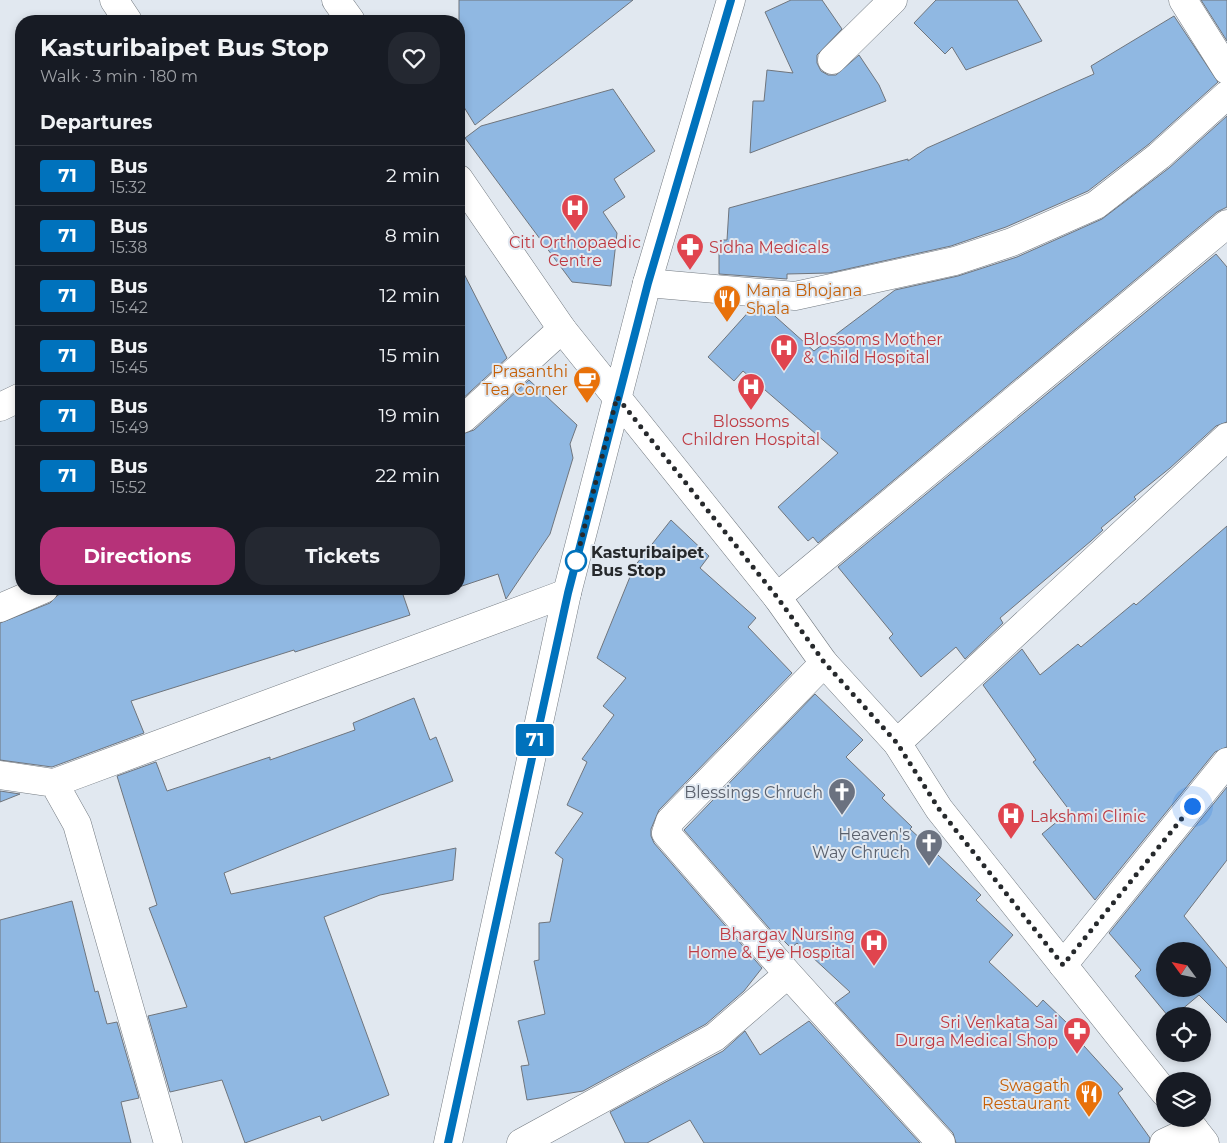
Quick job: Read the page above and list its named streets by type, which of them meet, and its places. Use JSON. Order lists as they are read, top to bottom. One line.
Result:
{"places":{"hospital":["Citi Orthopaedic Centre","Blossoms Mother & Child Hospital","Blossoms Children Hospital","Lakshmi Clinic","Bhargav Nursing Home & Eye Hospital"],"pharmacy":["Sidha Medicals","Sri Venkata Sai Durga Medical Shop"],"restaurant":["Mana Bhojana Shala","Swagath Restaurant"],"cafe":["Prasanthi Tea Corner"],"other":["Kasturibaipet Bus Stop"],"church":["Blessings Chruch","Heaven's Way Chruch"]},"lines":["bus line 71"],"north":"top left","page":{"on_map":"71","heading":[["Kasturibaipet Bus Stop","Walk · 3 min · 180 m"],"Departures"],"list":[{"mark":"71","name":"Bus","note":"15:32","value":"2 min"},{"mark":"71","name":"Bus","note":"15:38","value":"8 min"},{"mark":"71","name":"Bus","note":"15:42","value":"12 min"},{"mark":"71","name":"Bus","note":"15:45","value":"15 min"},{"mark":"71","name":"Bus","note":"15:49","value":"19 min"},{"mark":"71","name":"Bus","note":"15:52","value":"22 min"}],"buttons":["Directions","Tickets"]}}
